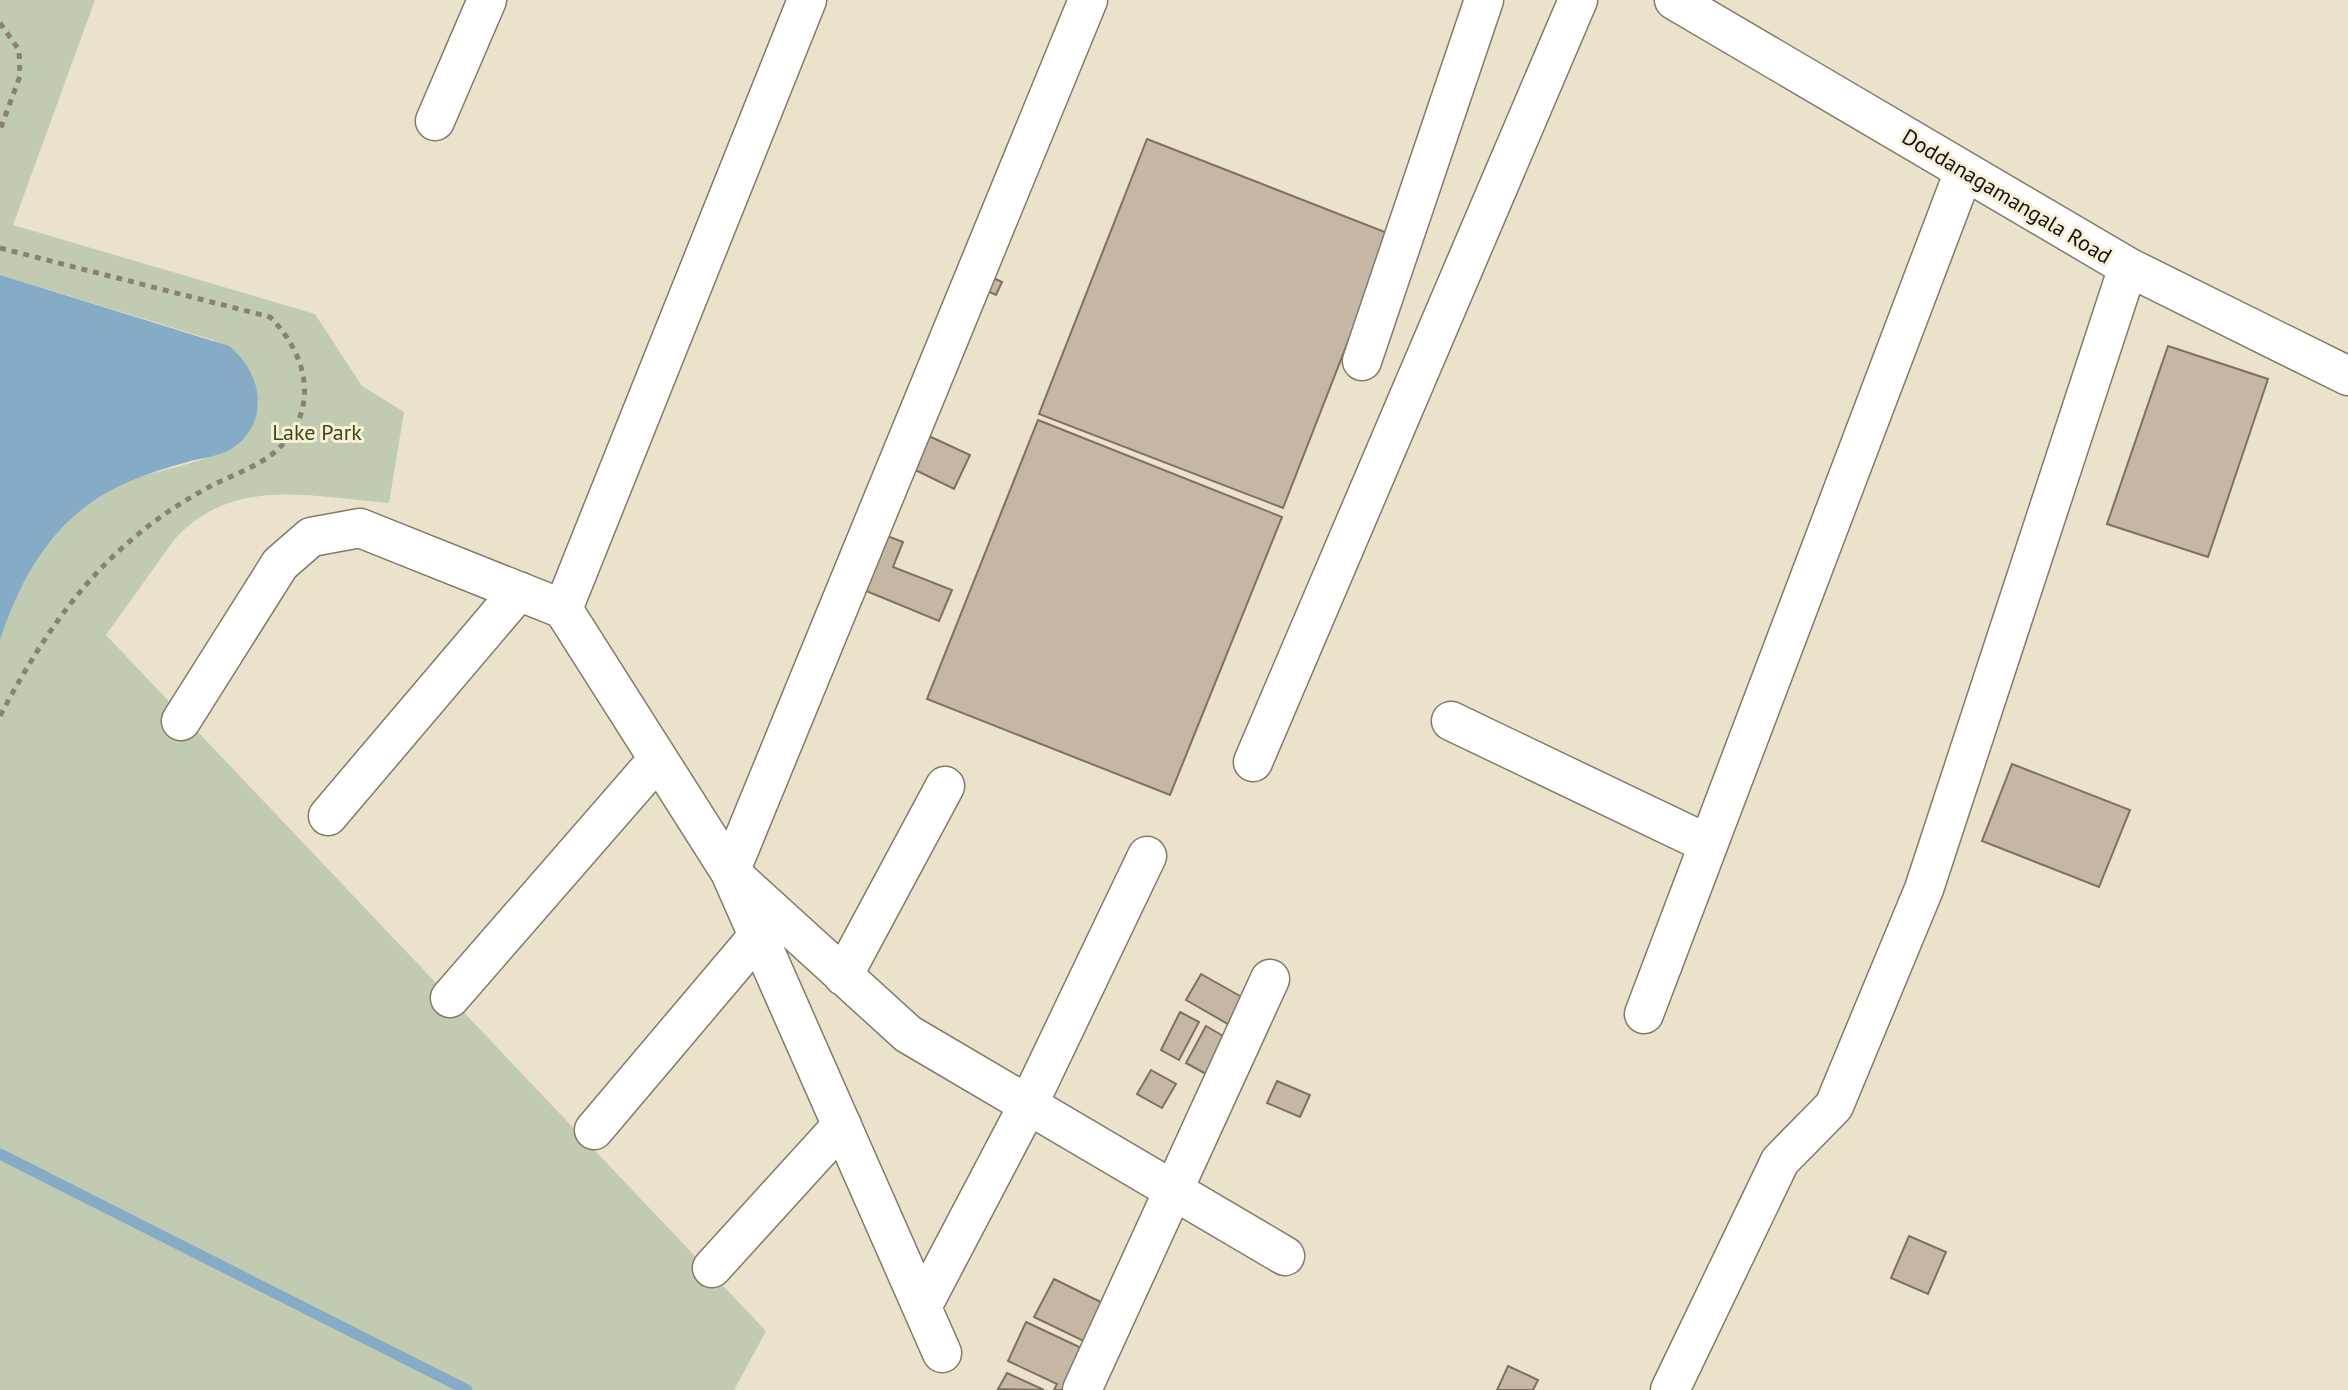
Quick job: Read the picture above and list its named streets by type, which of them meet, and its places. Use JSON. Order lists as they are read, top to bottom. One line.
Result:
{"streets":{"street":["Doddanagamangala Road"]},"parks":["Lake Park"]}
